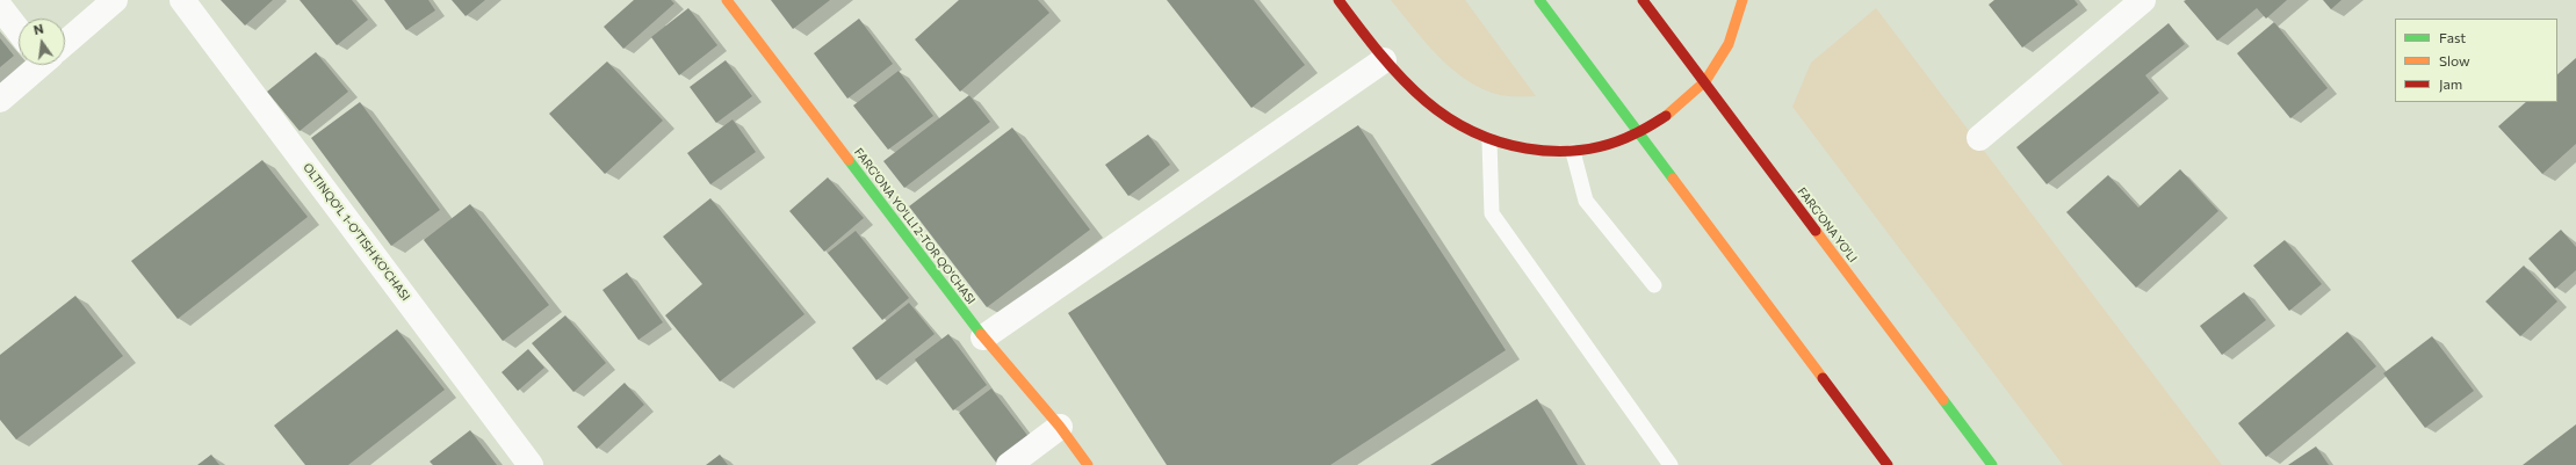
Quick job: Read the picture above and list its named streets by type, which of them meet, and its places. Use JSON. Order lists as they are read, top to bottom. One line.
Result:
{"streets":{"main road":["FARG'ONA YO'LI","FARG'ONA YO'LLI 2-TOR QO'CHASI"],"street":["OLTINQO'L 1-O'TISH KO'CHASI"]},"legend":["Fast","Slow","Jam"],"north":"top"}
